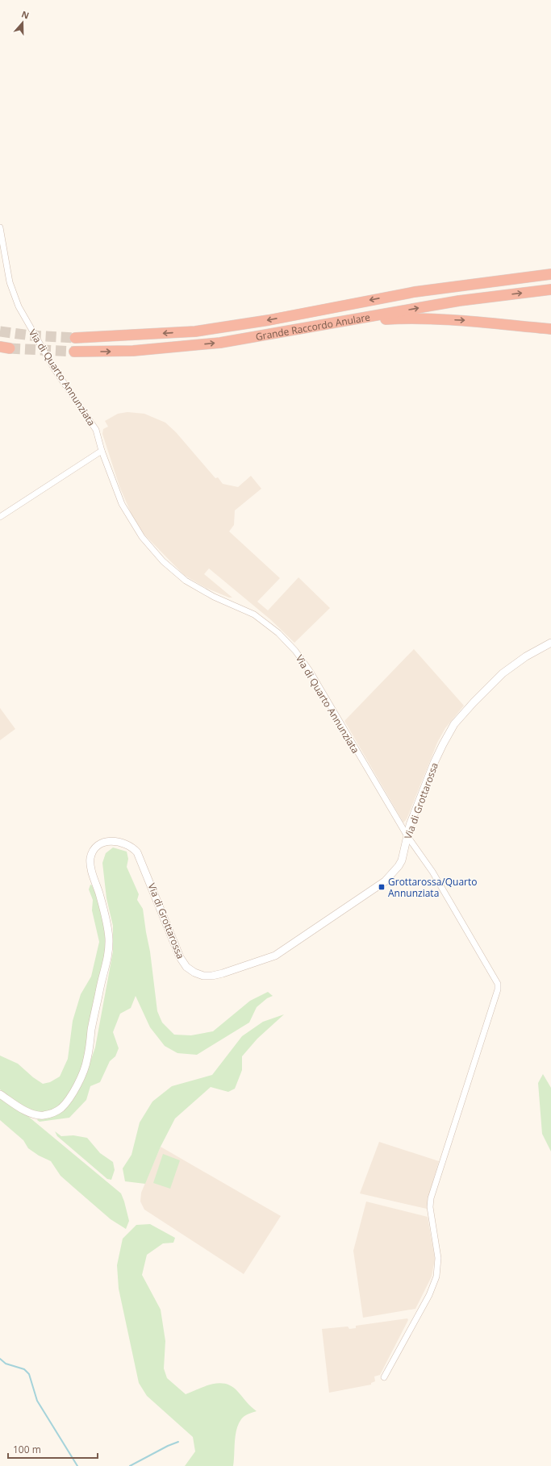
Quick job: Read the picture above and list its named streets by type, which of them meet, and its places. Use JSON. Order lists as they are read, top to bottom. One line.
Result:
{"streets":{"highway":["Grande Raccordo Anulare"],"street":["Via di Quarto Annunziata","Via di Grottarossa"]},"crossings":[["Via di Quarto Annunziata","Via di Grottarossa"]],"places":{"transit":["Grottarossa/Quarto Annunziata"]},"scale_bar":"100 m","north":"top"}
